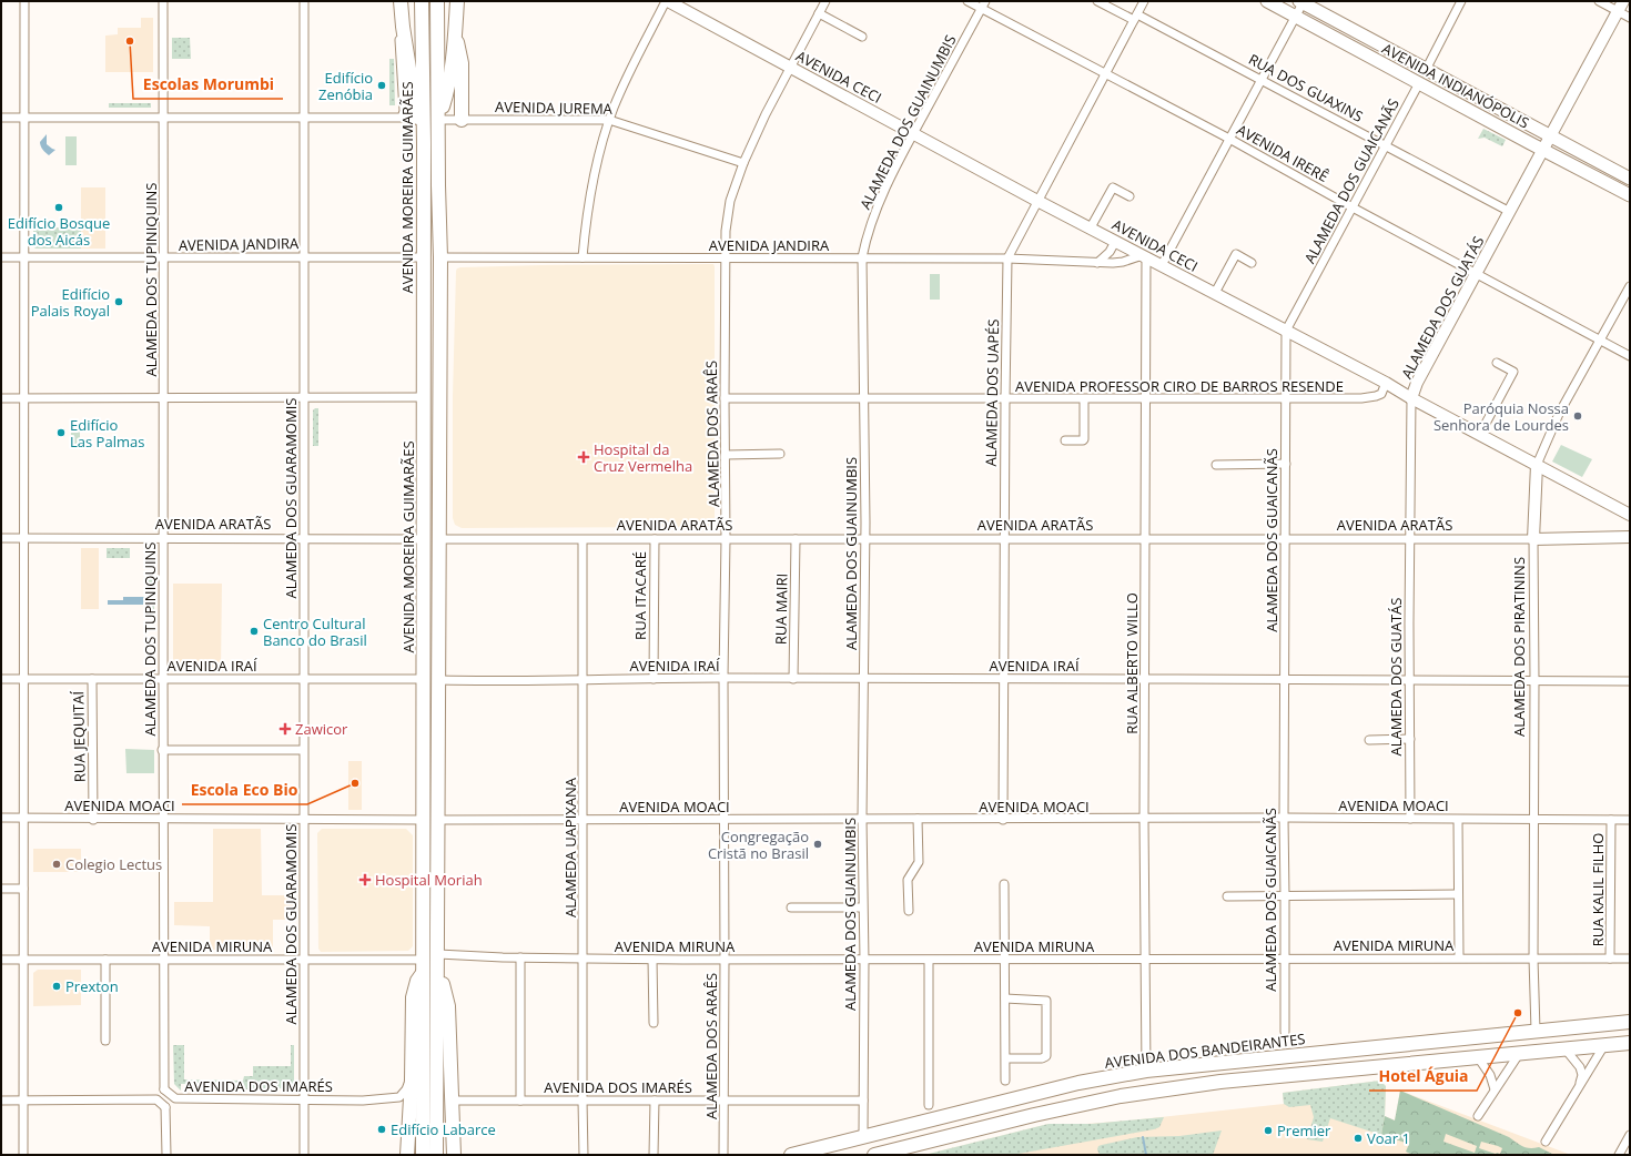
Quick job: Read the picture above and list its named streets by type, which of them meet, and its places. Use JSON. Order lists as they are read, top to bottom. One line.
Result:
{"streets":{"highway":["AVENIDA MOREIRA GUIMARÃES","AVENIDA DOS BANDEIRANTES"],"main road":["AVENIDA INDIANÓPOLIS"],"street":["AVENIDA CECI","RUA DOS GUAXINS","AVENIDA JUREMA","ALAMEDA DOS GUAINUMBIS","AVENIDA IRERÊ","ALAMEDA DOS GUAICANÃS","AVENIDA JANDIRA","ALAMEDA DOS TUPINIQUINS","ALAMEDA DOS GUATÁS","AVENIDA PROFESSOR CIRO DE BARROS RESENDE","ALAMEDA DOS UAPÉS","ALAMEDA DOS ARAÊS","ALAMEDA DOS GUARAMOMIS","AVENIDA ARATÃS","RUA ITACARÉ","RUA MAIRI","ALAMEDA DOS PIRATININS","RUA ALBERTO WILLO","AVENIDA IRAÍ","RUA JEQUITAÍ","AVENIDA MOACI","ALAMEDA UAPIXANA","RUA KALIL FILHO","AVENIDA MIRUNA","AVENIDA DOS IMARÉS"]},"crossings":[["AVENIDA CECI","ALAMEDA DOS GUAINUMBIS"],["AVENIDA CECI","ALAMEDA DOS GUAICANÃS"],["AVENIDA CECI","AVENIDA JANDIRA"],["AVENIDA CECI","ALAMEDA DOS GUATÁS"],["AVENIDA CECI","AVENIDA PROFESSOR CIRO DE BARROS RESENDE"],["AVENIDA CECI","ALAMEDA DOS UAPÉS"],["AVENIDA CECI","ALAMEDA DOS ARAÊS"],["AVENIDA CECI","ALAMEDA DOS PIRATININS"],["AVENIDA CECI","RUA ALBERTO WILLO"],["AVENIDA INDIANÓPOLIS","ALAMEDA DOS GUAICANÃS"],["AVENIDA INDIANÓPOLIS","ALAMEDA DOS GUATÁS"],["RUA DOS GUAXINS","ALAMEDA DOS GUAICANÃS"],["RUA DOS GUAXINS","ALAMEDA DOS GUATÁS"],["RUA DOS GUAXINS","ALAMEDA DOS UAPÉS"],["AVENIDA JUREMA","ALAMEDA DOS ARAÊS"],["ALAMEDA DOS GUAINUMBIS","AVENIDA IRERÊ"],["ALAMEDA DOS GUAINUMBIS","AVENIDA JANDIRA"],["ALAMEDA DOS GUAINUMBIS","AVENIDA PROFESSOR CIRO DE BARROS RESENDE"],["ALAMEDA DOS GUAINUMBIS","AVENIDA ARATÃS"],["ALAMEDA DOS GUAINUMBIS","AVENIDA IRAÍ"],["ALAMEDA DOS GUAINUMBIS","AVENIDA MOACI"],["ALAMEDA DOS GUAINUMBIS","AVENIDA MIRUNA"],["ALAMEDA DOS GUAINUMBIS","AVENIDA DOS BANDEIRANTES"],["ALAMEDA DOS GUAINUMBIS","AVENIDA DOS IMARÉS"],["AVENIDA IRERÊ","ALAMEDA DOS GUAICANÃS"],["AVENIDA IRERÊ","ALAMEDA DOS GUATÁS"],["AVENIDA IRERÊ","ALAMEDA DOS UAPÉS"],["AVENIDA IRERÊ","ALAMEDA DOS PIRATININS"],["ALAMEDA DOS GUAICANÃS","AVENIDA PROFESSOR CIRO DE BARROS RESENDE"],["ALAMEDA DOS GUAICANÃS","AVENIDA ARATÃS"],["ALAMEDA DOS GUAICANÃS","AVENIDA IRAÍ"],["ALAMEDA DOS GUAICANÃS","AVENIDA MOACI"],["ALAMEDA DOS GUAICANÃS","AVENIDA MIRUNA"],["AVENIDA MOREIRA GUIMARÃES","AVENIDA JANDIRA"],["AVENIDA MOREIRA GUIMARÃES","ALAMEDA DOS GUARAMOMIS"],["AVENIDA MOREIRA GUIMARÃES","AVENIDA ARATÃS"],["AVENIDA MOREIRA GUIMARÃES","AVENIDA IRAÍ"],["AVENIDA MOREIRA GUIMARÃES","AVENIDA MOACI"],["AVENIDA MOREIRA GUIMARÃES","AVENIDA MIRUNA"],["AVENIDA JANDIRA","ALAMEDA DOS TUPINIQUINS"],["AVENIDA JANDIRA","ALAMEDA DOS UAPÉS"],["AVENIDA JANDIRA","ALAMEDA DOS ARAÊS"],["AVENIDA JANDIRA","ALAMEDA DOS GUARAMOMIS"],["AVENIDA JANDIRA","RUA ALBERTO WILLO"],["ALAMEDA DOS TUPINIQUINS","AVENIDA ARATÃS"],["ALAMEDA DOS TUPINIQUINS","AVENIDA IRAÍ"],["ALAMEDA DOS TUPINIQUINS","AVENIDA MOACI"],["ALAMEDA DOS TUPINIQUINS","AVENIDA MIRUNA"],["ALAMEDA DOS TUPINIQUINS","AVENIDA DOS IMARÉS"],["ALAMEDA DOS GUATÁS","AVENIDA ARATÃS"],["ALAMEDA DOS GUATÁS","AVENIDA IRAÍ"],["ALAMEDA DOS GUATÁS","AVENIDA MOACI"],["AVENIDA PROFESSOR CIRO DE BARROS RESENDE","ALAMEDA DOS UAPÉS"],["AVENIDA PROFESSOR CIRO DE BARROS RESENDE","ALAMEDA DOS ARAÊS"],["AVENIDA PROFESSOR CIRO DE BARROS RESENDE","RUA ALBERTO WILLO"],["ALAMEDA DOS UAPÉS","AVENIDA ARATÃS"],["ALAMEDA DOS UAPÉS","AVENIDA IRAÍ"],["ALAMEDA DOS UAPÉS","AVENIDA MOACI"],["ALAMEDA DOS ARAÊS","AVENIDA ARATÃS"],["ALAMEDA DOS ARAÊS","AVENIDA IRAÍ"],["ALAMEDA DOS ARAÊS","AVENIDA MOACI"],["ALAMEDA DOS ARAÊS","AVENIDA MIRUNA"],["ALAMEDA DOS ARAÊS","AVENIDA DOS IMARÉS"],["ALAMEDA DOS GUARAMOMIS","AVENIDA ARATÃS"],["ALAMEDA DOS GUARAMOMIS","AVENIDA IRAÍ"],["ALAMEDA DOS GUARAMOMIS","AVENIDA MOACI"],["ALAMEDA DOS GUARAMOMIS","AVENIDA MIRUNA"],["ALAMEDA DOS GUARAMOMIS","AVENIDA DOS IMARÉS"],["AVENIDA ARATÃS","RUA ITACARÉ"],["AVENIDA ARATÃS","RUA MAIRI"],["AVENIDA ARATÃS","ALAMEDA DOS PIRATININS"],["AVENIDA ARATÃS","RUA ALBERTO WILLO"],["AVENIDA ARATÃS","ALAMEDA UAPIXANA"],["RUA ITACARÉ","AVENIDA IRAÍ"],["RUA MAIRI","AVENIDA IRAÍ"],["ALAMEDA DOS PIRATININS","AVENIDA IRAÍ"],["ALAMEDA DOS PIRATININS","AVENIDA MOACI"],["ALAMEDA DOS PIRATININS","AVENIDA MIRUNA"],["ALAMEDA DOS PIRATININS","AVENIDA DOS BANDEIRANTES"],["RUA ALBERTO WILLO","AVENIDA IRAÍ"],["RUA ALBERTO WILLO","AVENIDA MOACI"],["RUA ALBERTO WILLO","AVENIDA MIRUNA"],["RUA ALBERTO WILLO","AVENIDA DOS BANDEIRANTES"],["AVENIDA IRAÍ","RUA JEQUITAÍ"],["AVENIDA IRAÍ","ALAMEDA UAPIXANA"],["RUA JEQUITAÍ","AVENIDA MOACI"],["AVENIDA MOACI","ALAMEDA UAPIXANA"],["AVENIDA MOACI","RUA KALIL FILHO"],["ALAMEDA UAPIXANA","AVENIDA MIRUNA"],["ALAMEDA UAPIXANA","AVENIDA DOS IMARÉS"],["RUA KALIL FILHO","AVENIDA MIRUNA"]],"places":{"other":["Escolas Morumbi","Edifício Zenóbia","Edifício Bosque dos Aicás","Edifício Palais Royal","Paróquia Nossa Senhora de Lourdes","Edifício Las Palmas","Centro Cultural Banco do Brasil","Escola Eco Bio","Congregação Cristã no Brasil","Colegio Lectus","Prexton","Hotel Águia","Edifício Labarce","Premier","Voar 1"],"health":["Hospital da Cruz Vermelha","Zawicor","Hospital Moriah"]}}
